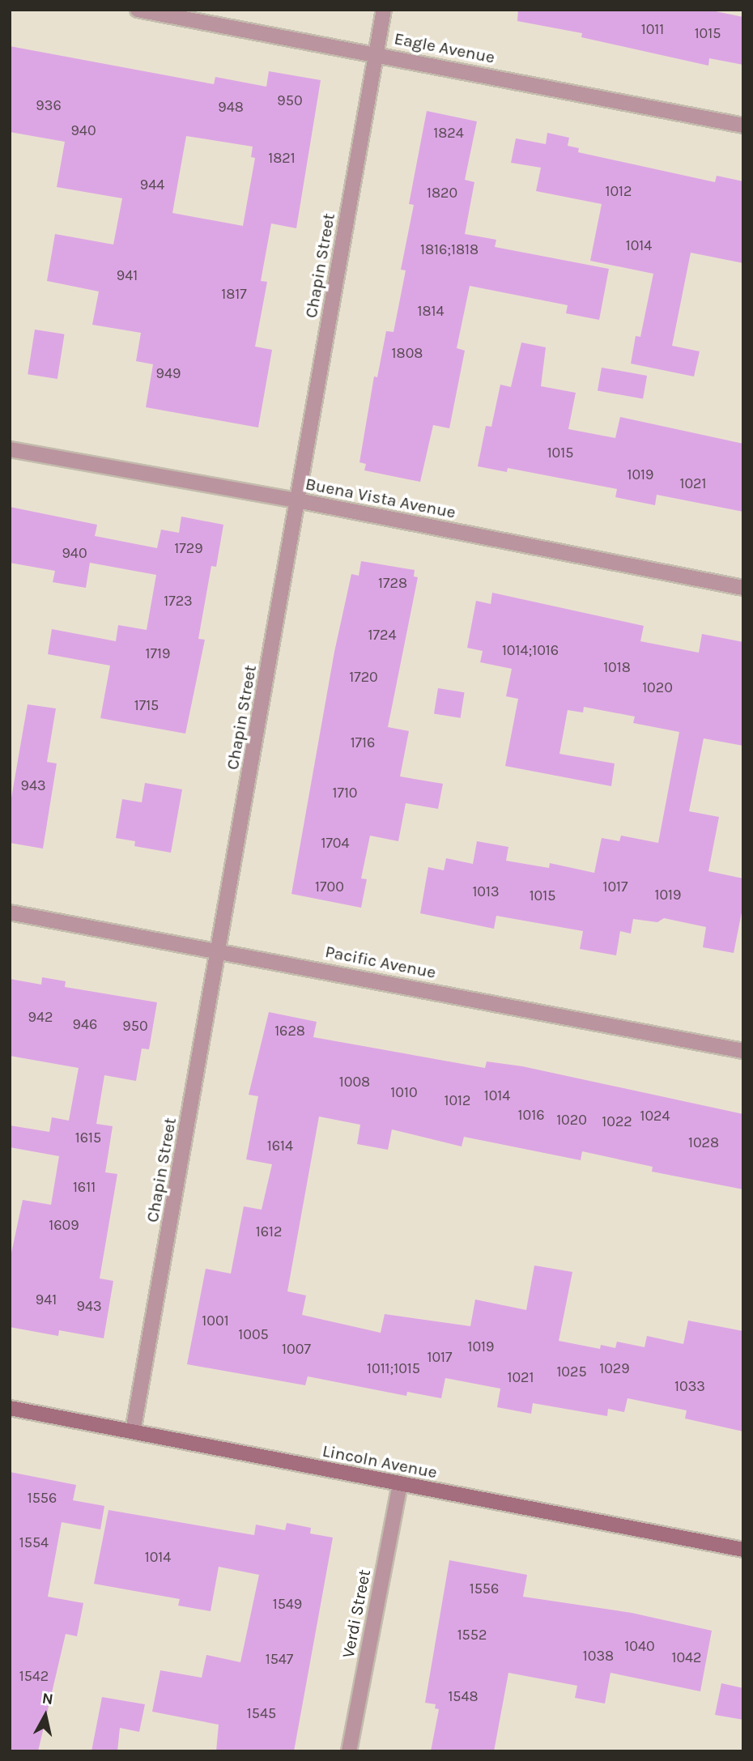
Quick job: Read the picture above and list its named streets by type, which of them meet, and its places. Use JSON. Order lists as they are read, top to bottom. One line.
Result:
{"streets":{"main road":["Lincoln Avenue"],"street":["Eagle Avenue","Chapin Street","Buena Vista Avenue","Pacific Avenue","Verdi Street"]},"crossings":[["Eagle Avenue","Chapin Street"],["Chapin Street","Buena Vista Avenue"],["Chapin Street","Pacific Avenue"],["Chapin Street","Lincoln Avenue"],["Lincoln Avenue","Verdi Street"]],"house_numbers":["1011","1015","950","936","948","940","1824","1821","944","1012","1820","1014","1816;1818","941","1817","1814","1808","949","1015","1019","1021","1729","940","1728","1723","1724","1014;1016","1719","1018","1720","1020","1715","1716","943","1710","1704","1700","1017","1013","1019","1015","942","946","950","1628","1008","1010","1014","1012","1016","1024","1020","1022","1615","1028","1614","1611","1609","1612","941","943","1001","1005","1019","1007","1017","1011;1015","1029","1025","1021","1033","1556","1554","1014","1556","1549","1552","1040","1038","1042","1547","1542","1548","1545"],"north":"top"}
